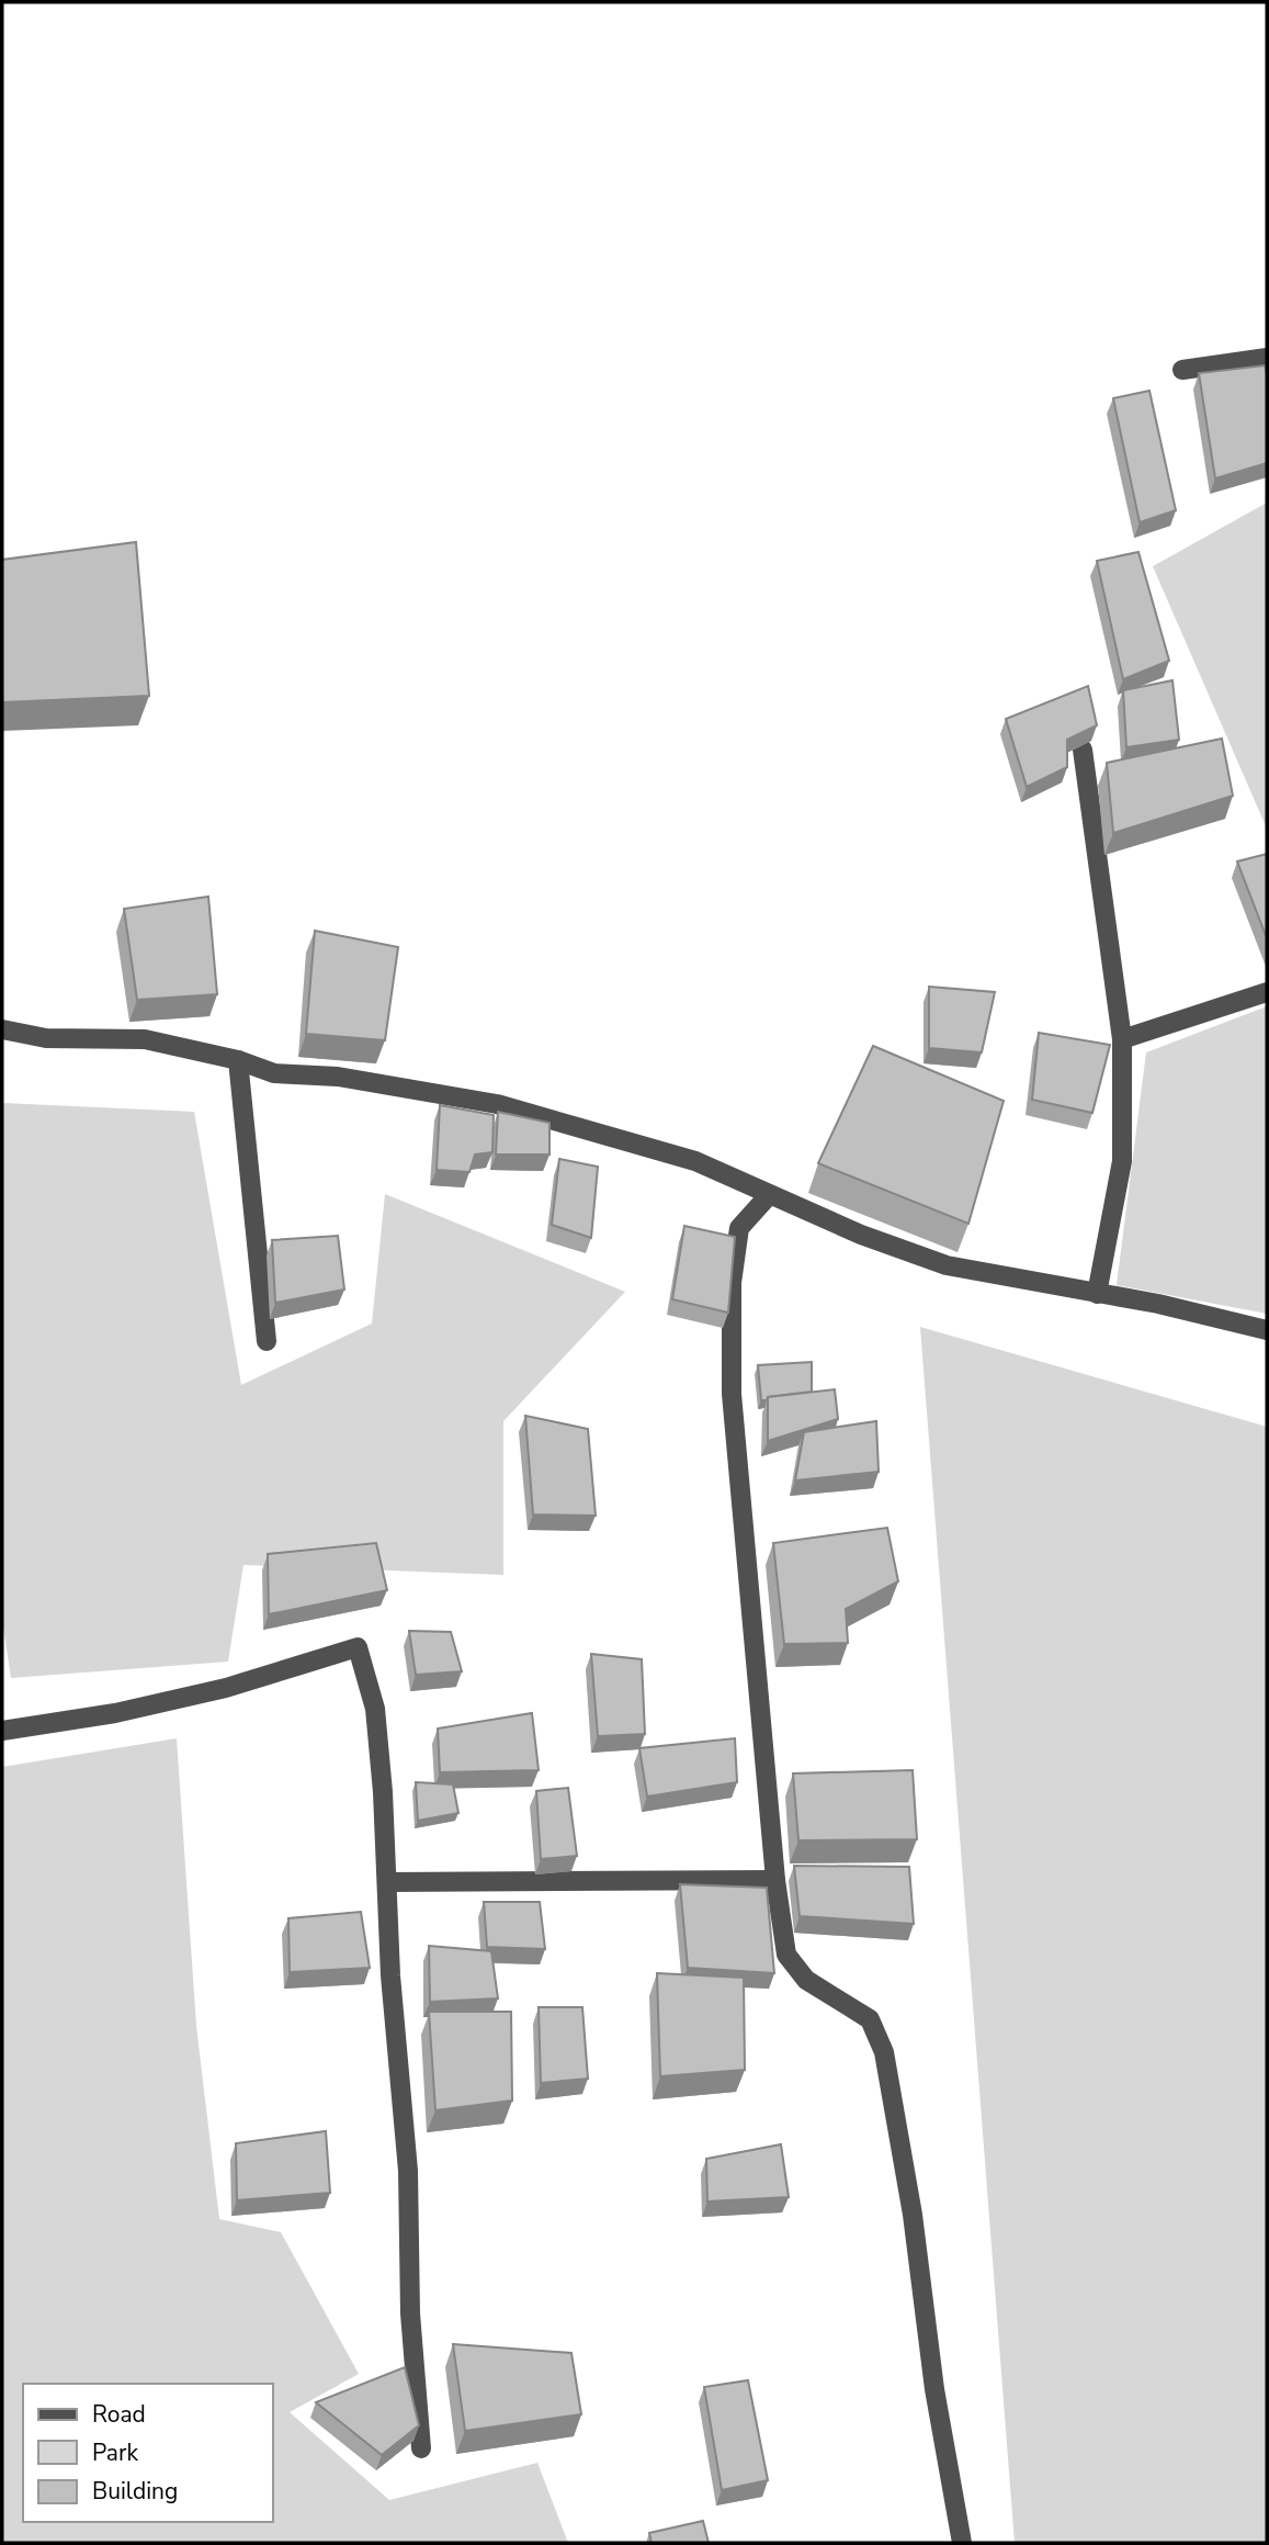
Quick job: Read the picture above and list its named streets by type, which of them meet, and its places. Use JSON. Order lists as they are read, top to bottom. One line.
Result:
{"legend":["Road","Park","Building"]}
